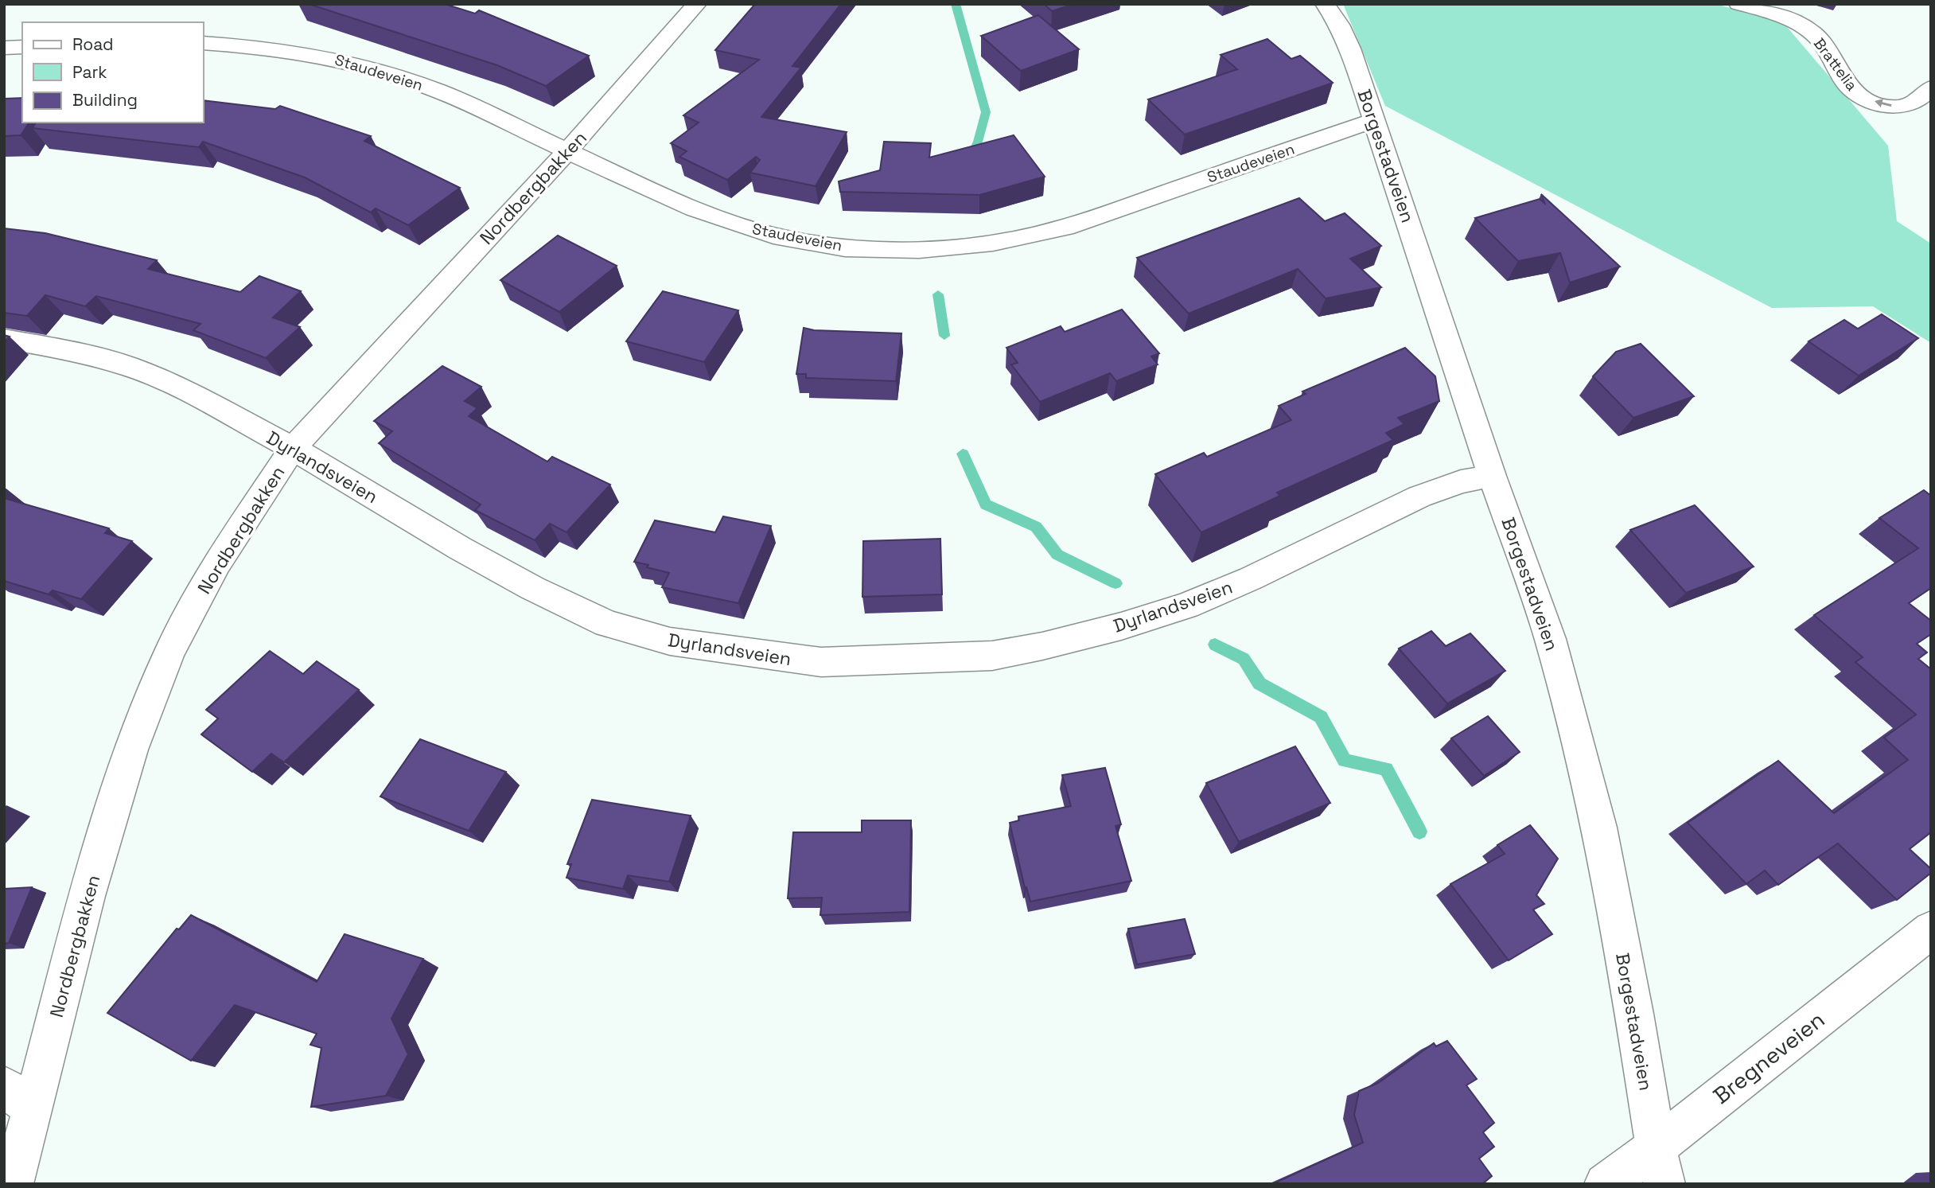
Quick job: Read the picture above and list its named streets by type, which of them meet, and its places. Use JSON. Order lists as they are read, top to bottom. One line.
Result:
{"streets":{"street":["Brattelia","Staudeveien","Borgestadveien","Nordbergbakken","Dyrlandsveien","Bregneveien"]},"crossings":[["Staudeveien","Borgestadveien"],["Staudeveien","Nordbergbakken"],["Borgestadveien","Dyrlandsveien"],["Borgestadveien","Bregneveien"],["Nordbergbakken","Dyrlandsveien"]],"one_way":["Brattelia"],"legend":["Road","Park","Building"]}
